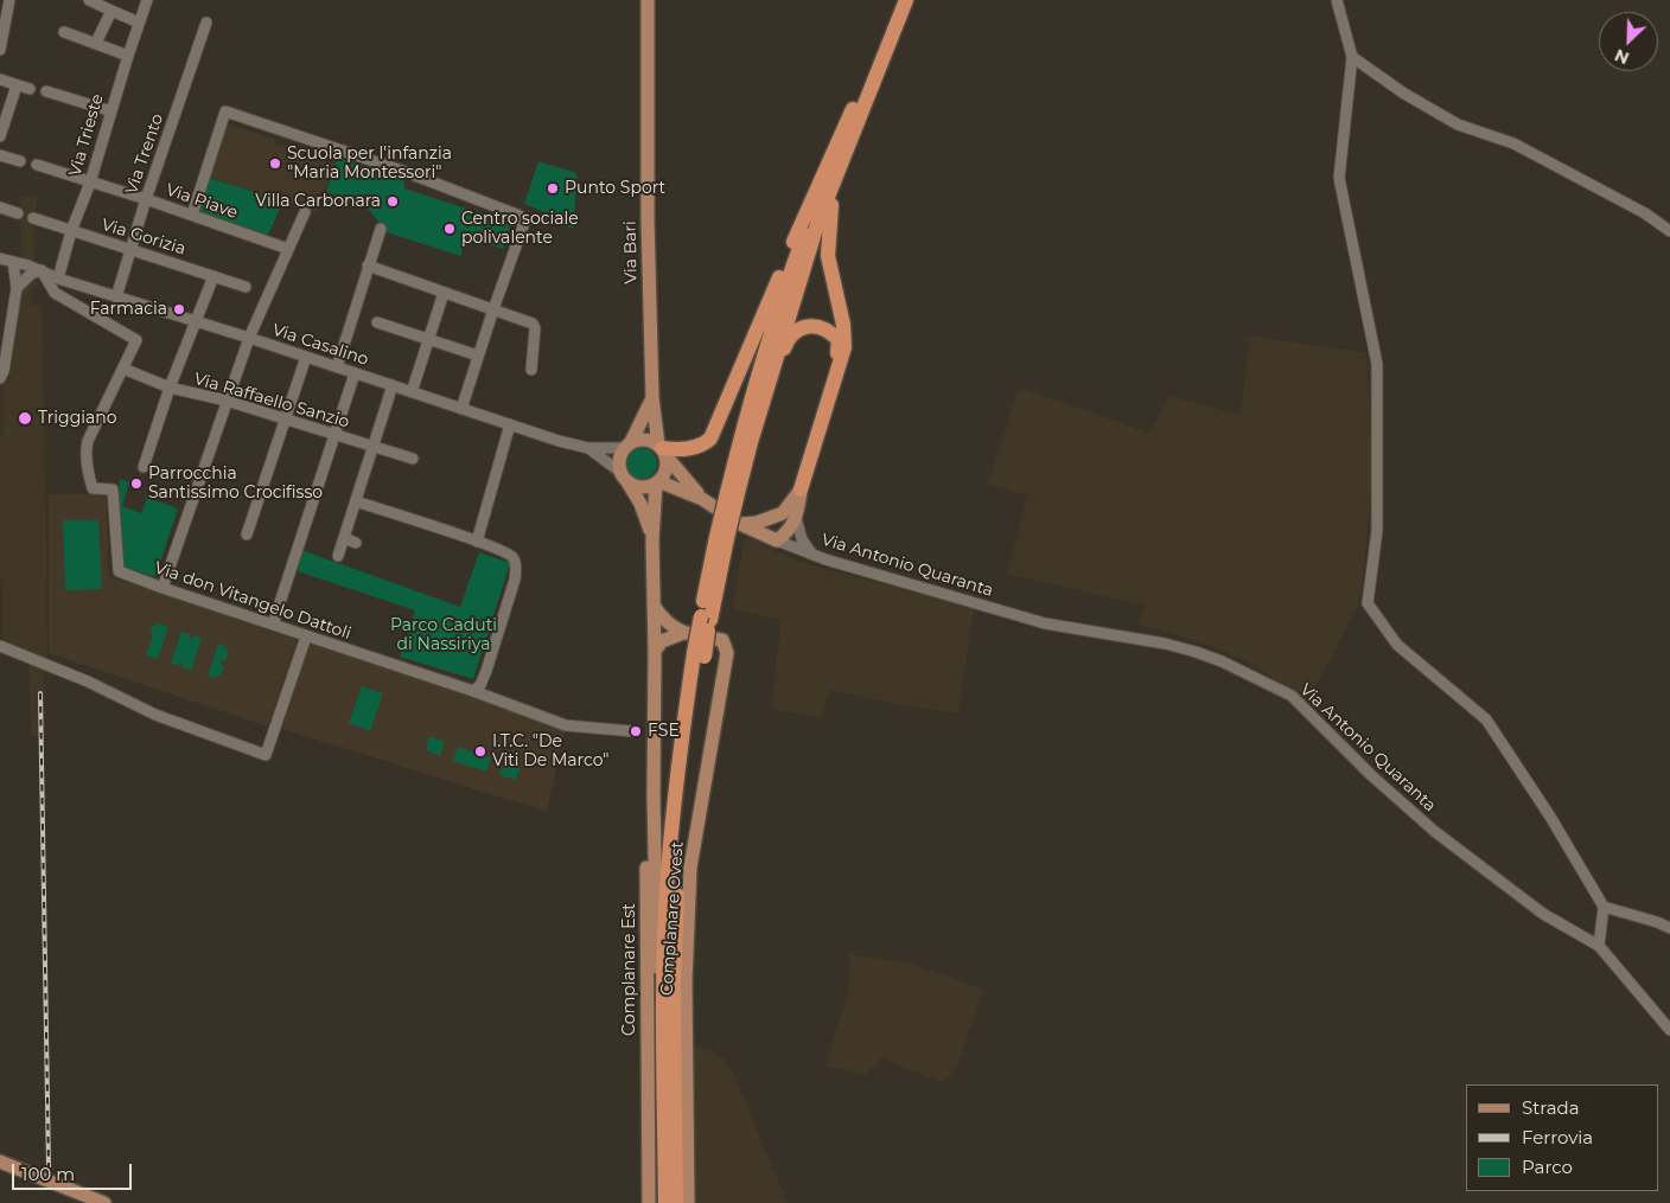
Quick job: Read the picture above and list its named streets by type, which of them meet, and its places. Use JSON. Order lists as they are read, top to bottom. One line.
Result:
{"streets":{"main road":["Via Bari","Complanare Ovest","Complanare Est"],"street":["Via Trieste","Via Trento","Via Piave","Via Gorizia","Via Casalino","Via Raffaello Sanzio","Via Antonio Quaranta","Via don Vitangelo Dattoli"]},"crossings":[["Via Trieste","Via Piave"],["Via Trieste","Via Gorizia"],["Via Trieste","Via Casalino"],["Via Trento","Via Piave"],["Via Trento","Via Gorizia"],["Via Trento","Via Casalino"],["Via Bari","Via Casalino"],["Via Raffaello Sanzio","Via don Vitangelo Dattoli"]],"parks":["Parco Caduti di Nassiriya"],"places":["Scuola per l'infanzia \"Maria Montessori\"","Punto Sport","Villa Carbonara","Centro sociale polivalente","Farmacia","Triggiano","Parrocchia Santissimo Crocifisso","FSE","I.T.C. \"De Viti De Marco\""],"legend":["Strada","Ferrovia","Parco"],"scale_bar":"100 m","north":"bottom left"}
